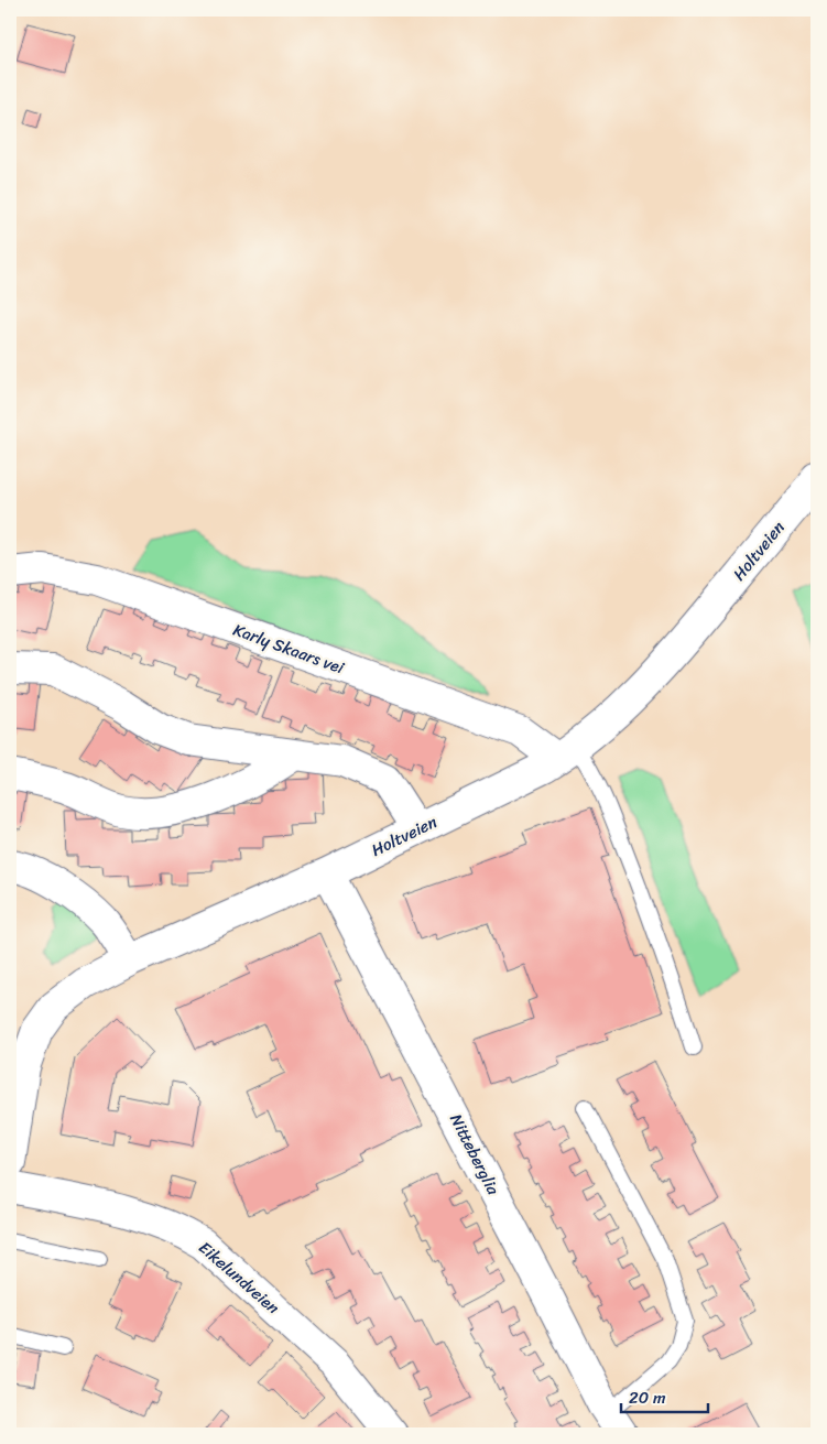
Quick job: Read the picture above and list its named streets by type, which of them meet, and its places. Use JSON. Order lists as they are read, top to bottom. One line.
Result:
{"streets":{"street":["Holtveien","Karly Skaars vei","Nitteberglia","Eikelundveien"]},"crossings":[["Holtveien","Karly Skaars vei"],["Holtveien","Nitteberglia"]],"scale_bar":"20 m"}
